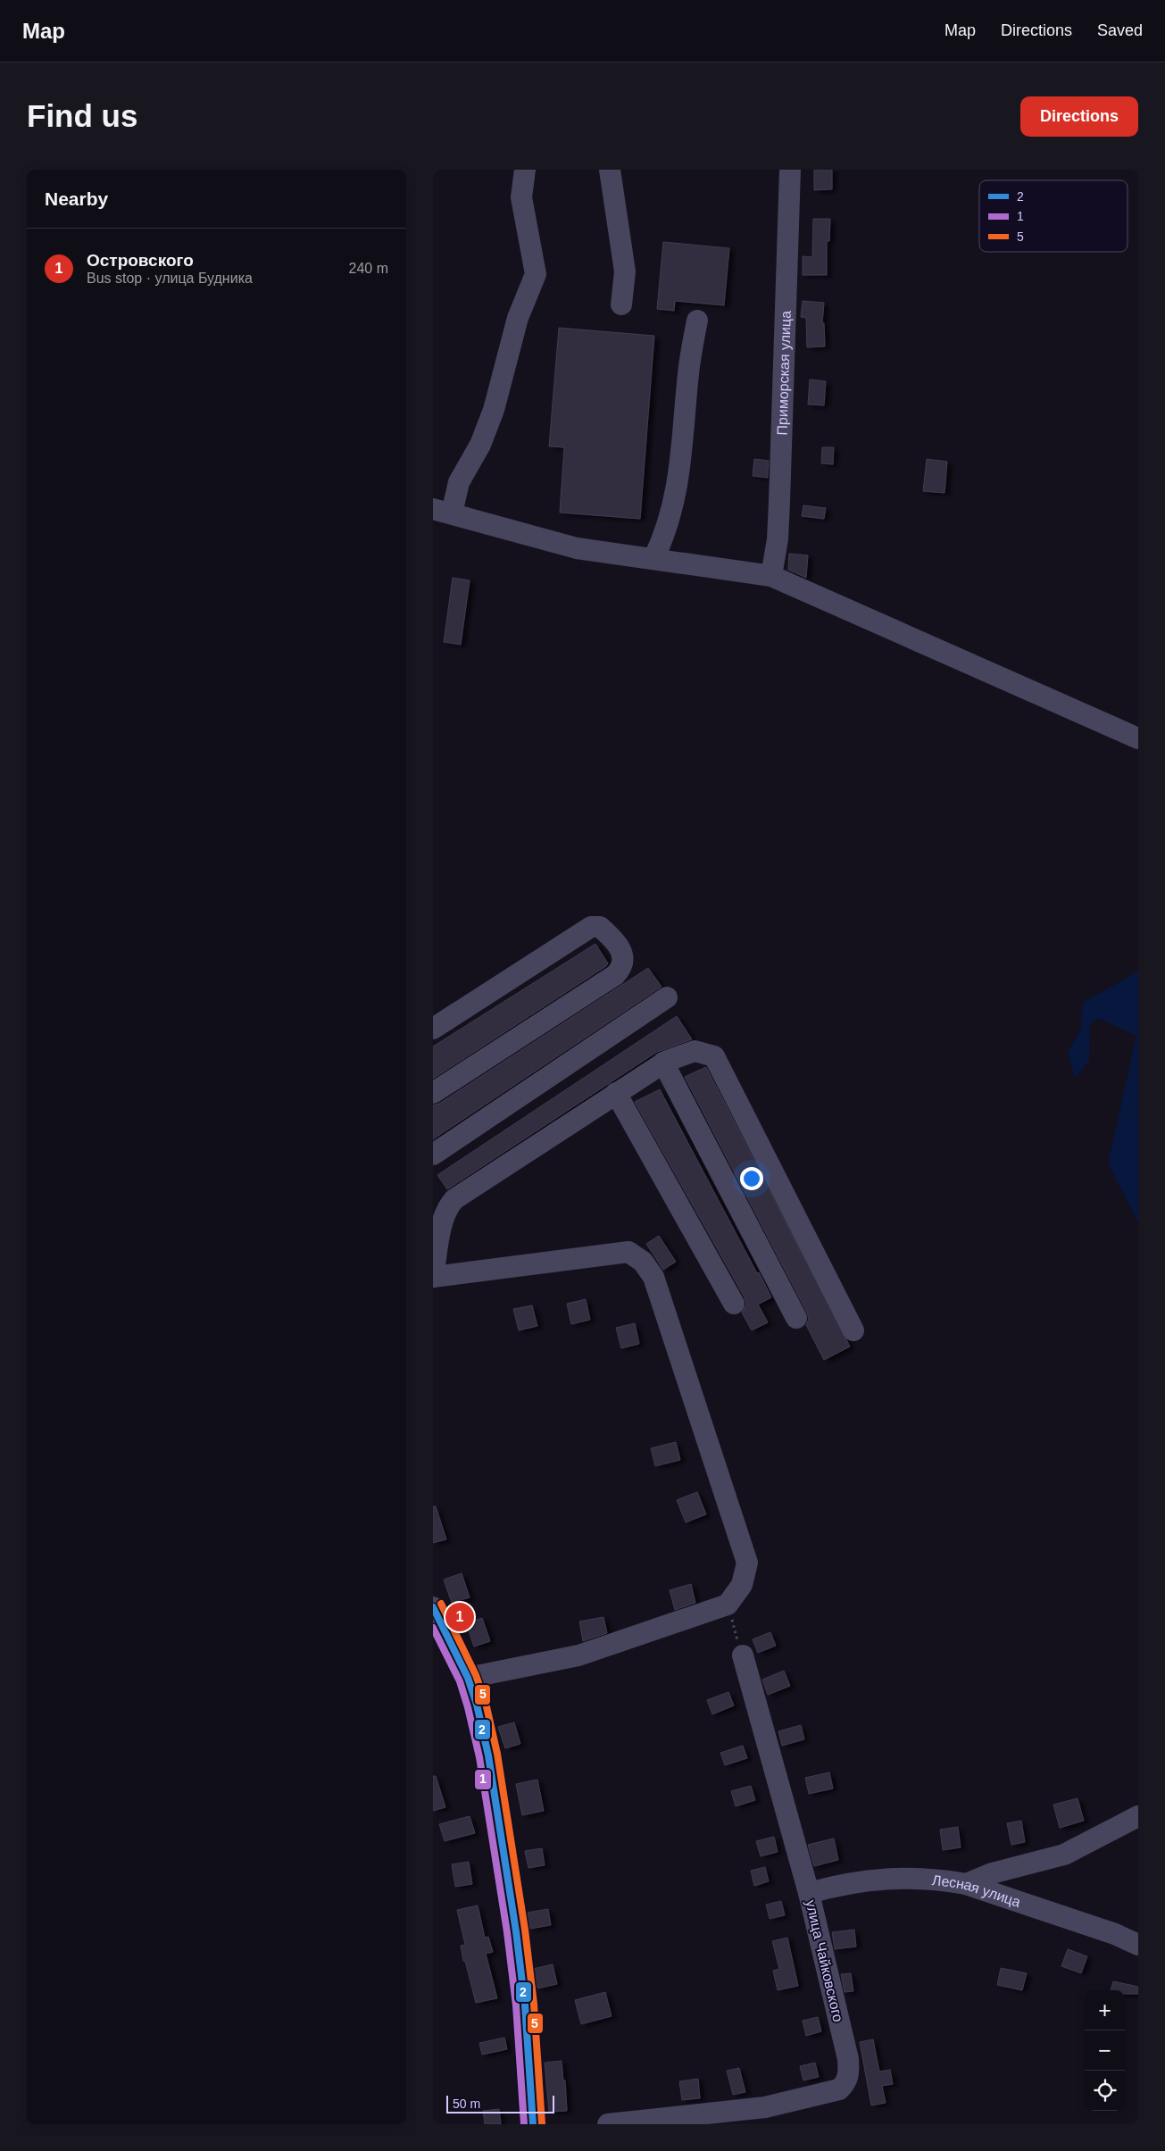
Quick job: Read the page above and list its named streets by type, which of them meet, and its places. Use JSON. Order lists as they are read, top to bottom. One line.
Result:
{"streets":{"street":["Приморская улица","Лесная улица","улица Чайковского"]},"crossings":[["Лесная улица","улица Чайковского"]],"lines":["transit line 5","transit line 2","transit line 1"],"legend":["2","1","5"],"scale_bar":"50 m","page":{"header":"Map","nav":["Map","Directions","Saved"],"buttons":"Directions","title":"Find us","heading":"Nearby","list":[{"mark":"1","name":"Островского","note":"Bus stop · улица Будника","value":"240 m"}],"pins":"1","map_buttons":["+","−"],"scale":"50 m"}}
